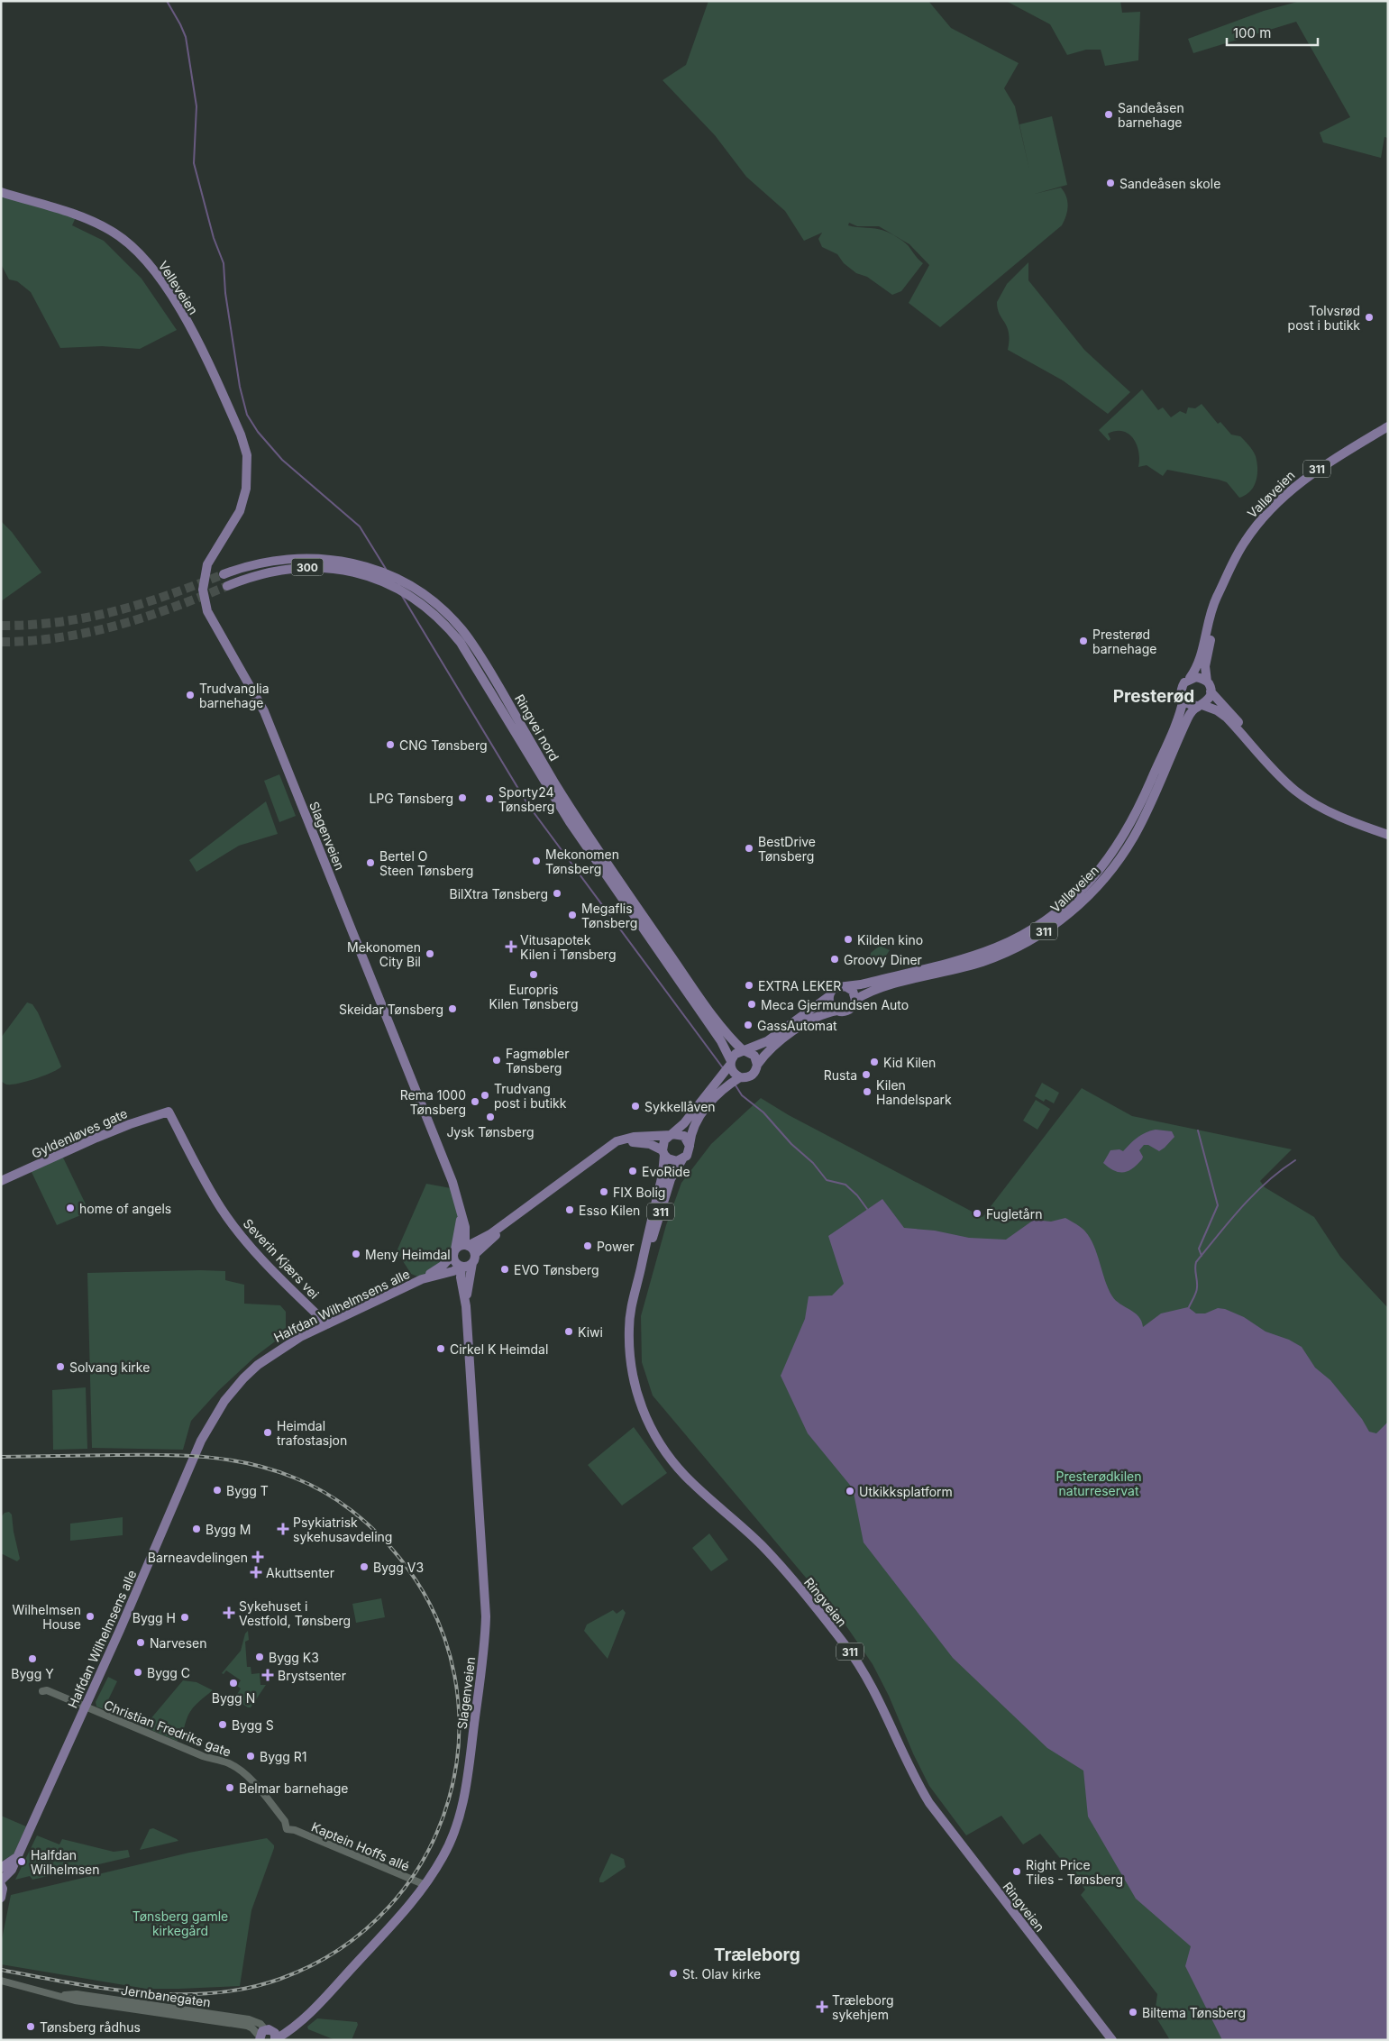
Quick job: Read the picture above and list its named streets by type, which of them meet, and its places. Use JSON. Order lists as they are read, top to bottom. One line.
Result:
{"streets":{"main road":["Velleveien","311","Valløveien","300","Ringvei nord","Slagenveien","Gyldenløves gate","Severin Kjærs vei","Halfdan Wilhelmsens alle","Ringveien"],"street":["Christian Fredriks gate","Kaptein Hoffs allé","Jernbanegaten"]},"crossings":[["Velleveien","Slagenveien"],["311","Valløveien"],["Valløveien","Ringvei nord"],["Valløveien","Ringveien"],["Slagenveien","Halfdan Wilhelmsens alle"],["Slagenveien","Kaptein Hoffs allé"],["Slagenveien","Jernbanegaten"],["Gyldenløves gate","Severin Kjærs vei"],["Severin Kjærs vei","Halfdan Wilhelmsens alle"],["Halfdan Wilhelmsens alle","Christian Fredriks gate"],["Christian Fredriks gate","Kaptein Hoffs allé"]],"districts":["Presterød","Træleborg"],"parks":["Presterødkilen naturreservat","Tønsberg gamle kirkegård"],"places":{"other":["Sandeåsen barnehage","Sandeåsen skole","Tolvsrød post i butikk","Presterød barnehage","Trudvanglia barnehage","CNG Tønsberg","LPG Tønsberg","Sporty24 Tønsberg","BestDrive Tønsberg","Mekonomen Tønsberg","Bertel O Steen Tønsberg","BilXtra Tønsberg","Megaflis Tønsberg","Kilden kino","Mekonomen City Bil","Groovy Diner","Europris Kilen Tønsberg","EXTRA LEKER","Meca Gjermundsen Auto","Skeidar Tønsberg","GassAutomat","Fagmøbler Tønsberg","Kid Kilen","Rusta","Kilen Handelspark","Trudvang post i butikk","Rema 1000 Tønsberg","Sykkellåven","Jysk Tønsberg","EvoRide","FIX Bolig","home of angels","Esso Kilen","Fugletårn","Power","Meny Heimdal","EVO Tønsberg","Kiwi","Cirkel K Heimdal","Solvang kirke","Heimdal trafostasjon","Bygg T","Utkikksplatform","Bygg M","Bygg V3","Wilhelmsen House","Bygg H","Narvesen","Bygg K3","Bygg Y","Bygg C","Bygg N","Bygg S","Bygg R1","Belmar barnehage","Halfdan Wilhelmsen","Right Price Tiles - Tønsberg","St. Olav kirke","Biltema Tønsberg","Tønsberg rådhus"],"health":["Vitusapotek Kilen i Tønsberg","Psykiatrisk sykehusavdeling","Barneavdelingen","Akuttsenter","Sykehuset i Vestfold, Tønsberg","Brystsenter","Træleborg sykehjem"]},"scale_bar":"100 m"}
